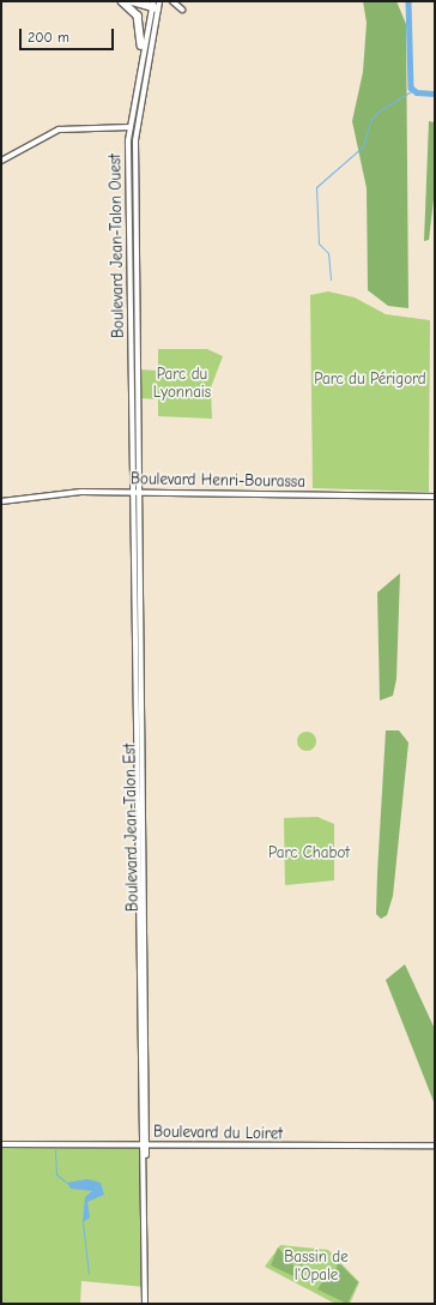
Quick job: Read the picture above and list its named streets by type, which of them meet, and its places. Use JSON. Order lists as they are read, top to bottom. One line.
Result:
{"streets":{"street":["Boulevard Jean-Talon Ouest","Boulevard Henri-Bourassa","Boulevard Jean-Talon Est","Boulevard du Loiret"]},"crossings":[["Boulevard Jean-Talon Ouest","Boulevard Henri-Bourassa"],["Boulevard Jean-Talon Ouest","Boulevard Jean-Talon Est"],["Boulevard Henri-Bourassa","Boulevard Jean-Talon Est"],["Boulevard Jean-Talon Est","Boulevard du Loiret"]],"parks":["Parc du Lyonnais","Parc du Périgord","Parc Chabot","Bassin de l'Opale"],"scale_bar":"200 m"}
